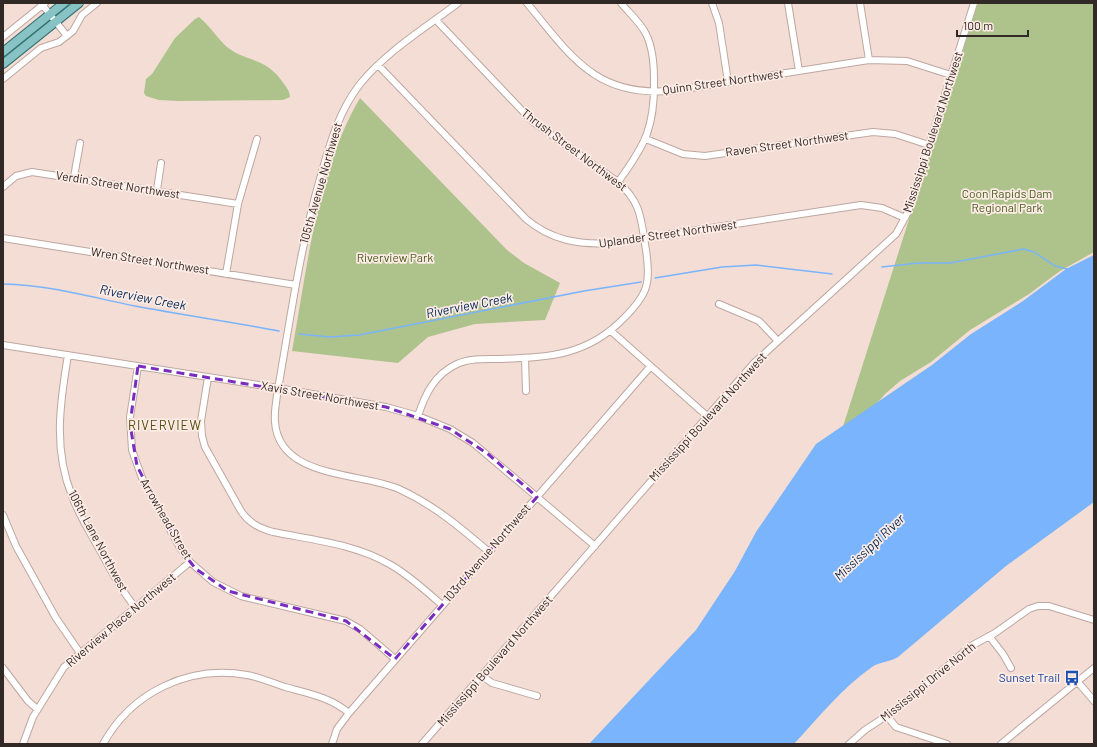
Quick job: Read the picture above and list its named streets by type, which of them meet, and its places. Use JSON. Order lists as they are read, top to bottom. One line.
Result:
{"streets":{"street":["Quinn Street Northwest","Mississippi Boulevard Northwest","Raven Street Northwest","Thrush Street Northwest","105th Avenue Northwest","Verdin Street Northwest","Uplander Street Northwest","Wren Street Northwest","Xavis Street Northwest","Arrowhead Street","106th Lane Northwest","103rd Avenue Northwest","Riverview Place Northwest","Mississippi Drive North"]},"crossings":[["Quinn Street Northwest","Mississippi Boulevard Northwest"],["Mississippi Boulevard Northwest","Raven Street Northwest"],["Mississippi Boulevard Northwest","Uplander Street Northwest"],["Mississippi Boulevard Northwest","Xavis Street Northwest"],["Thrush Street Northwest","105th Avenue Northwest"],["Thrush Street Northwest","Uplander Street Northwest"],["Thrush Street Northwest","Xavis Street Northwest"],["105th Avenue Northwest","Uplander Street Northwest"],["105th Avenue Northwest","Wren Street Northwest"],["105th Avenue Northwest","Xavis Street Northwest"],["105th Avenue Northwest","103rd Avenue Northwest"],["Xavis Street Northwest","Arrowhead Street"],["Xavis Street Northwest","106th Lane Northwest"],["Xavis Street Northwest","103rd Avenue Northwest"],["Arrowhead Street","103rd Avenue Northwest"],["Arrowhead Street","Riverview Place Northwest"],["106th Lane Northwest","Riverview Place Northwest"]],"districts":["RIVERVIEW"],"water":["Riverview Creek","Mississippi River"],"parks":["Coon Rapids Dam Regional Park","Riverview Park"],"places":{"bus stop":["Sunset Trail"]},"scale_bar":"100 m"}
